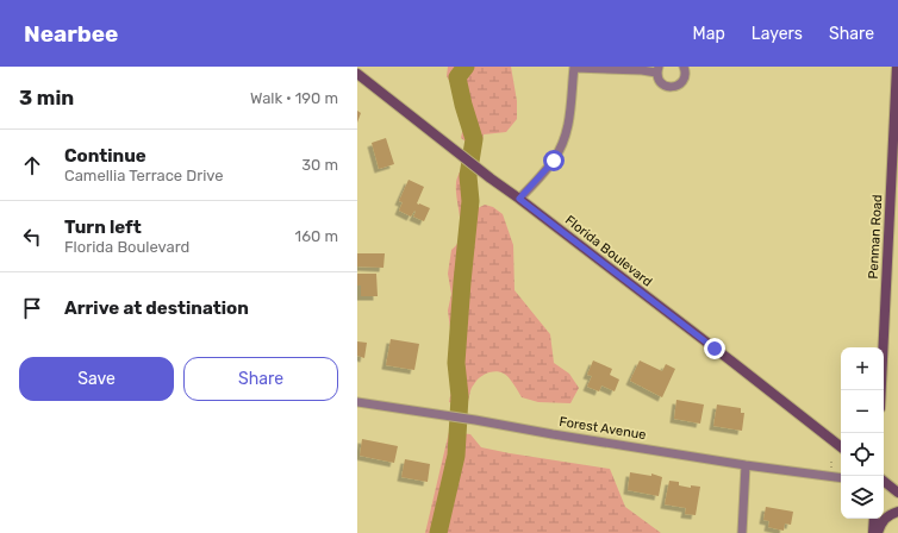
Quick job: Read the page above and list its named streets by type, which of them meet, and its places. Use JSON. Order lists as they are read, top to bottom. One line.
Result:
{"streets":{"street":["Penman Road","Florida Boulevard","Forest Avenue"]},"page":{"header":"Nearbee","nav":["Map","Layers","Share"],"heading":["3 min","Walk · 190 m"],"list":[["Continue","Camellia Terrace Drive","30 m"],["Turn left","Florida Boulevard","160 m"],"Arrive at destination"],"buttons":["Save","Share"],"map_buttons":["+","−"]}}
